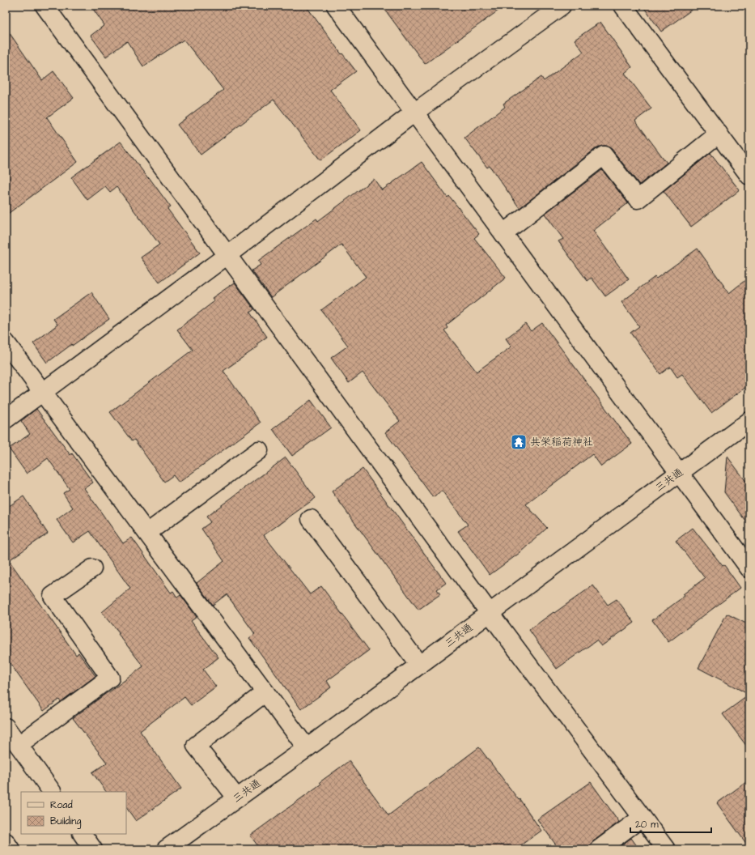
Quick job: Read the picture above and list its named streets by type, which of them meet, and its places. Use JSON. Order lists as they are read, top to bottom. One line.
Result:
{"streets":{"street":["三共通"]},"places":{"temple":["共栄稲荷神社"]},"legend":["Road","Building"],"scale_bar":"20 m"}
